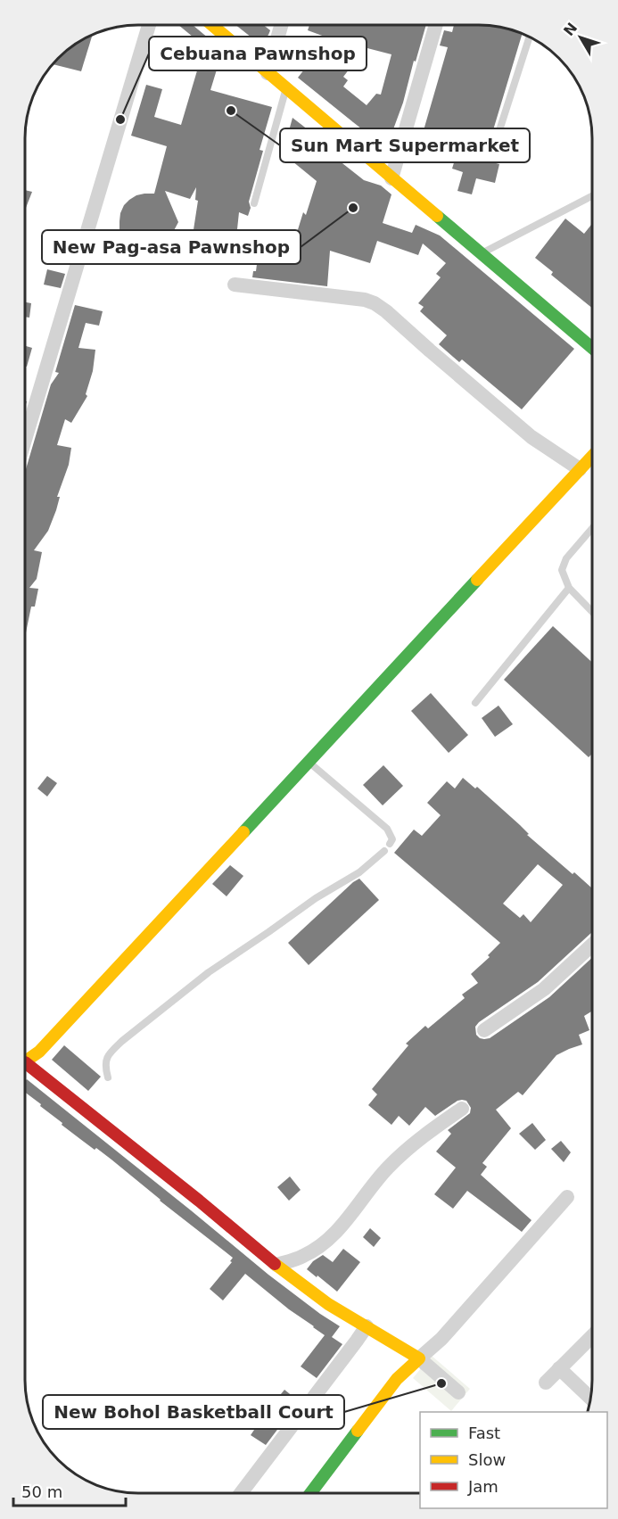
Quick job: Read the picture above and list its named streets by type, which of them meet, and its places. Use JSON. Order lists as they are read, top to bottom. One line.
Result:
{"places":["Sun Mart Supermarket","Cebuana Pawnshop","New Pag-asa Pawnshop","New Bohol Basketball Court"],"legend":["Fast","Slow","Jam"],"scale_bar":"50 m","north":"top left"}
